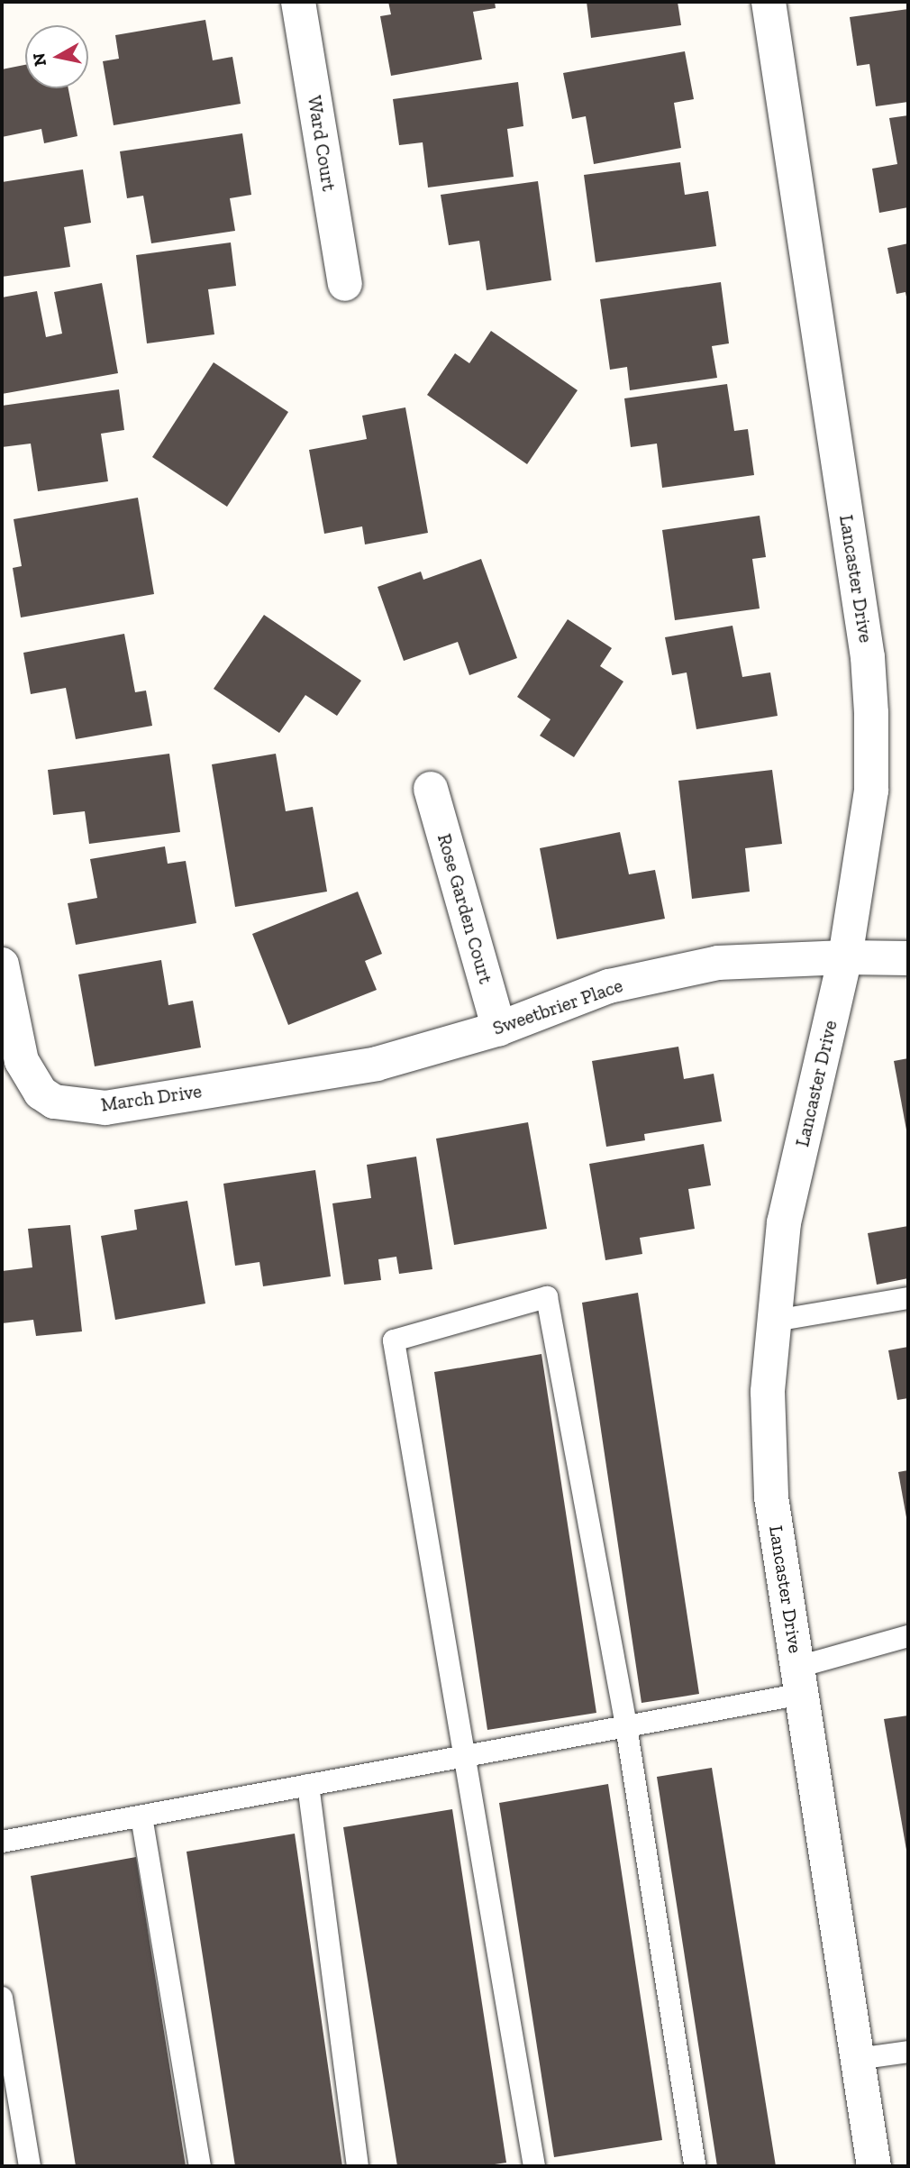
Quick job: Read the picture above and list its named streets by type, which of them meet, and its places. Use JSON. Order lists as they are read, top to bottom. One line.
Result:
{"streets":{"street":["Ward Court","Lancaster Drive","Rose Garden Court","Sweetbrier Place","March Drive"]},"crossings":[["Lancaster Drive","Sweetbrier Place"],["Rose Garden Court","Sweetbrier Place"],["Sweetbrier Place","March Drive"]],"north":"left"}
